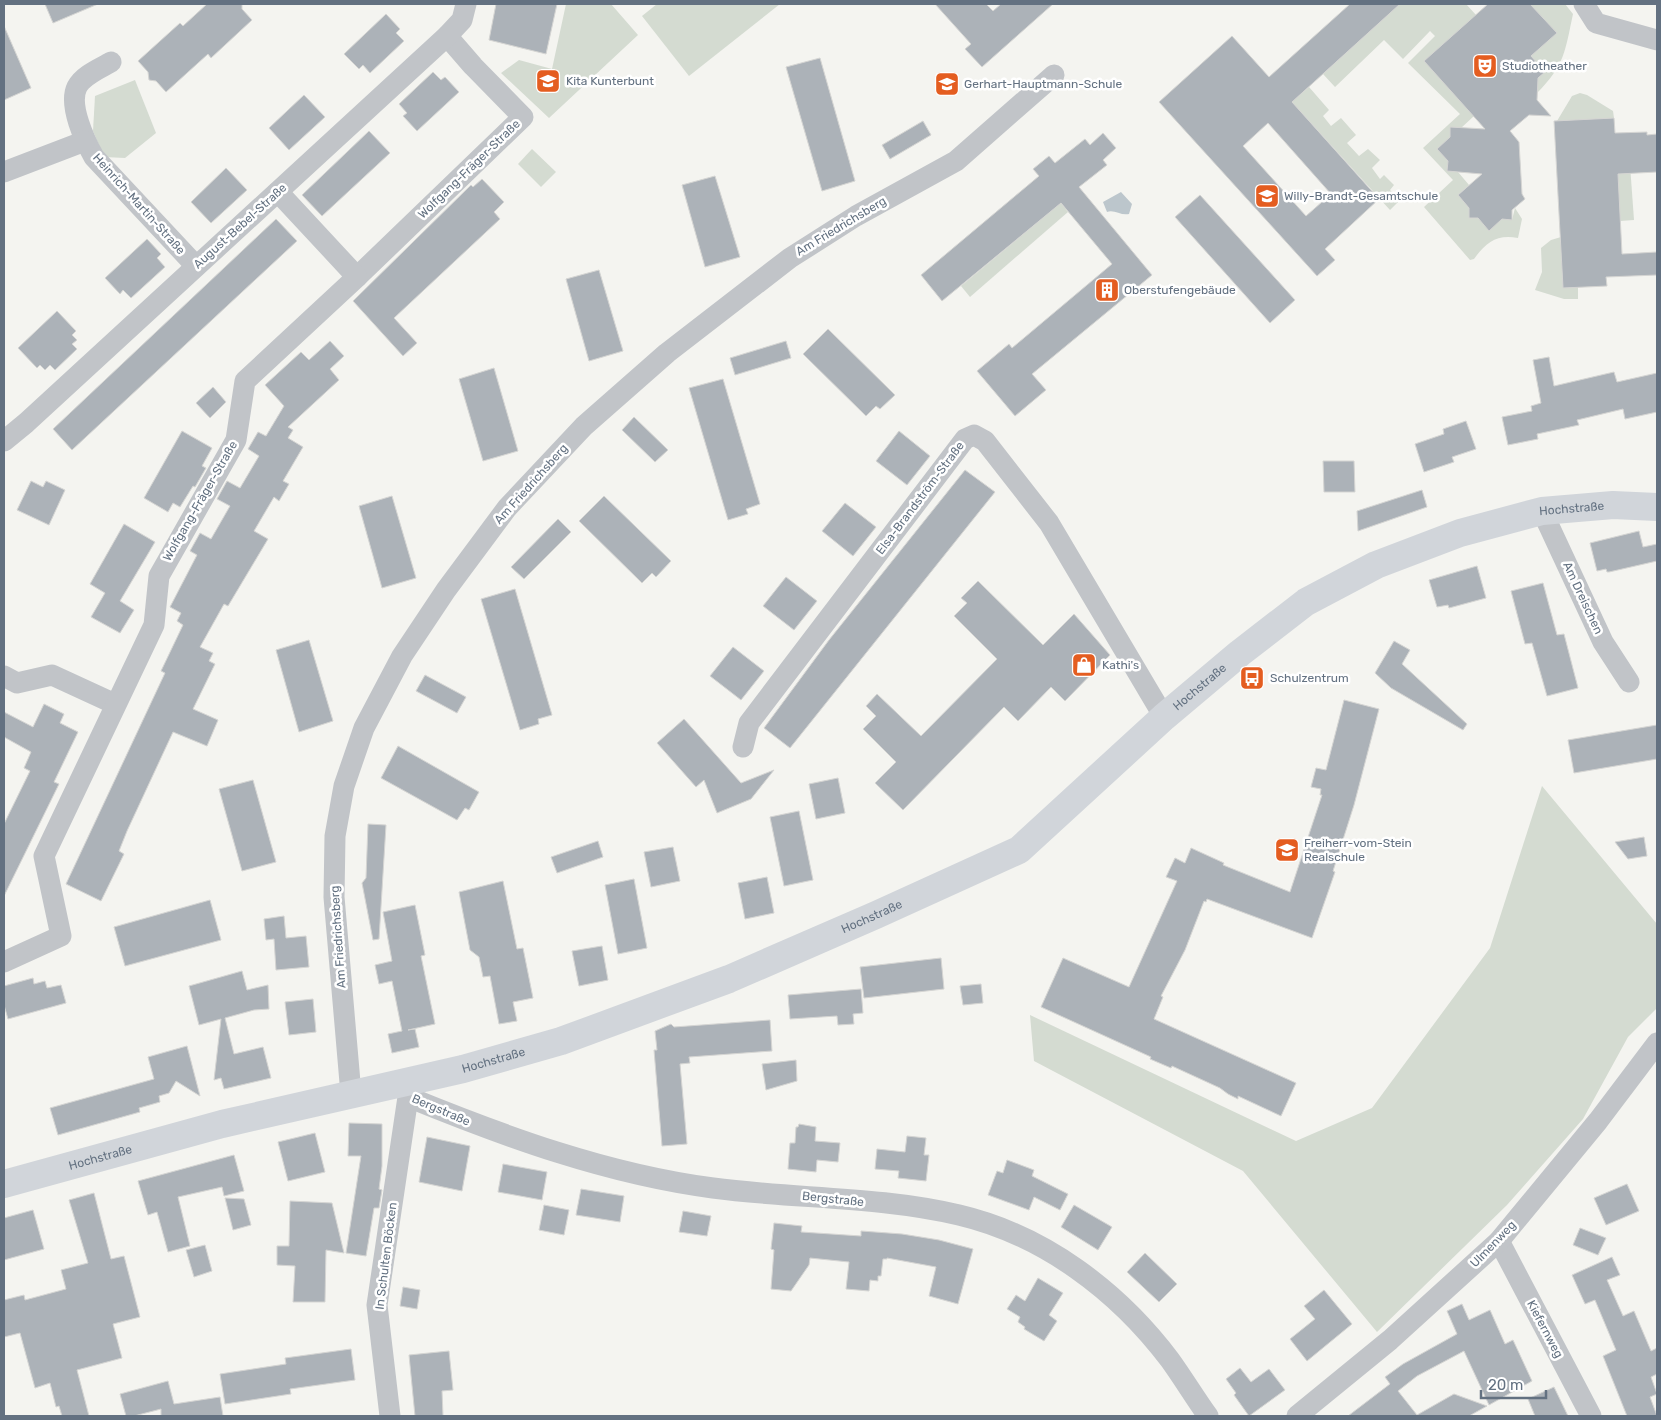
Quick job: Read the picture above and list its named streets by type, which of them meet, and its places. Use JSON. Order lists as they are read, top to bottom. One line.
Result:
{"streets":{"street":["Wolfgang-Fräger-Straße","Heinrich-Martin-Straße","August-Bebel-Straße","Am Friedrichsberg","Elsa-Brandström-Straße","Hochstraße","Am Dreischen","Bergstraße","Ulmenweg","In Schulten Böcken","Kiefernweg"]},"crossings":[["Wolfgang-Fräger-Straße","August-Bebel-Straße"],["Heinrich-Martin-Straße","August-Bebel-Straße"],["Am Friedrichsberg","Hochstraße"],["Elsa-Brandström-Straße","Hochstraße"],["Hochstraße","Am Dreischen"],["Hochstraße","Bergstraße"],["Hochstraße","In Schulten Böcken"],["Bergstraße","In Schulten Böcken"],["Ulmenweg","Kiefernweg"]],"places":{"theatre":["Studiotheather"],"school or university":["Kita Kunterbunt","Gerhart-Hauptmann-Schule","Willy-Brandt-Gesamtschule","Freiherr-vom-Stein Realschule"],"building":["Oberstufengebäude"],"shop":["Kathi's"],"bus stop":["Schulzentrum"]},"scale_bar":"20 m"}
